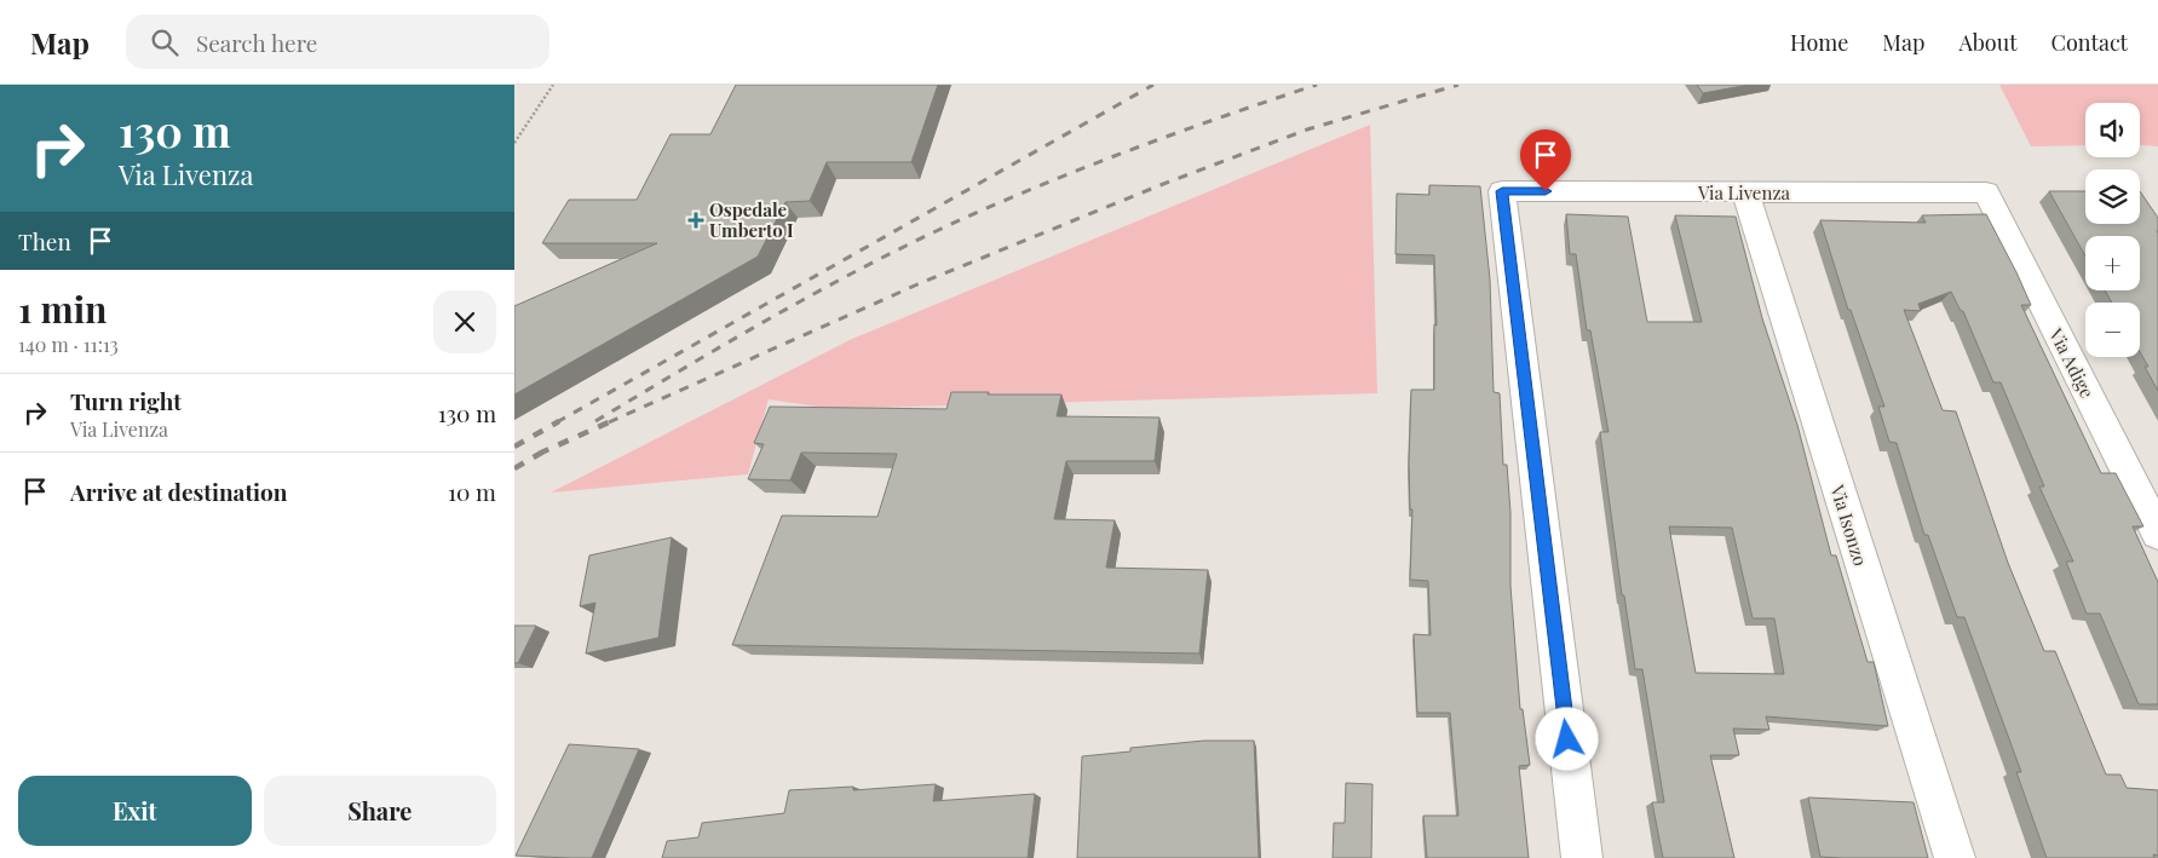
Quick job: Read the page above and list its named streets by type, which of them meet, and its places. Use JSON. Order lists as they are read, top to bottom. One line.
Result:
{"streets":{"street":["Via Livenza","Via Adige","Via Isonzo"]},"crossings":[["Via Livenza","Via Adige"],["Via Livenza","Via Isonzo"]],"places":{"health":["Ospedale Umberto I"]},"page":{"header":"Map","search":"Search here","nav":["Home","Map","About","Contact"],"turn":["130 m","Via Livenza"],"map_buttons":["+","−"],"then":"Then","heading":["1 min","140 m · 11:13"],"list":[{"name":"Turn right","note":"Via Livenza","value":"130 m"},{"name":"Arrive at destination","value":"10 m"}],"buttons":["Exit","Share"]}}
